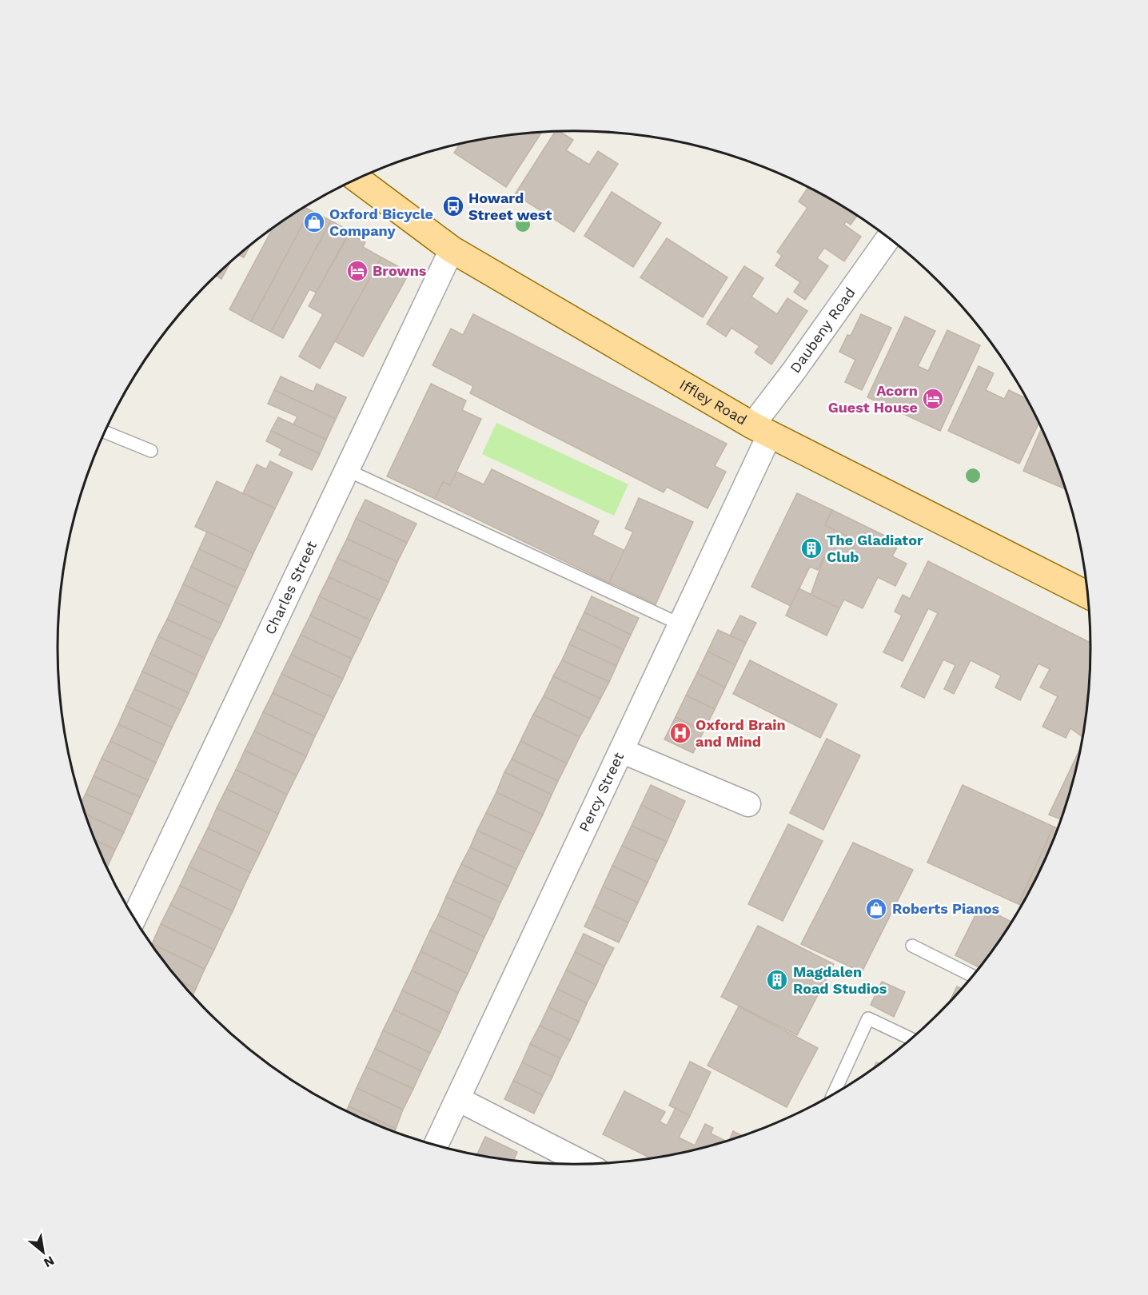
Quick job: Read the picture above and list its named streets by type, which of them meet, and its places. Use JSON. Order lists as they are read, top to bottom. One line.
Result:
{"streets":{"main road":["Iffley Road"],"street":["Daubeny Road","Charles Street","Percy Street"]},"crossings":[["Daubeny Road","Iffley Road"],["Daubeny Road","Percy Street"],["Iffley Road","Charles Street"],["Iffley Road","Percy Street"]],"places":{"bus stop":["Howard Street west"],"shop":["Oxford Bicycle Company","Roberts Pianos"],"hotel":["Browns","Acorn Guest House"],"building":["The Gladiator Club","Magdalen Road Studios"],"hospital":["Oxford Brain and Mind"]},"north":"bottom right"}
